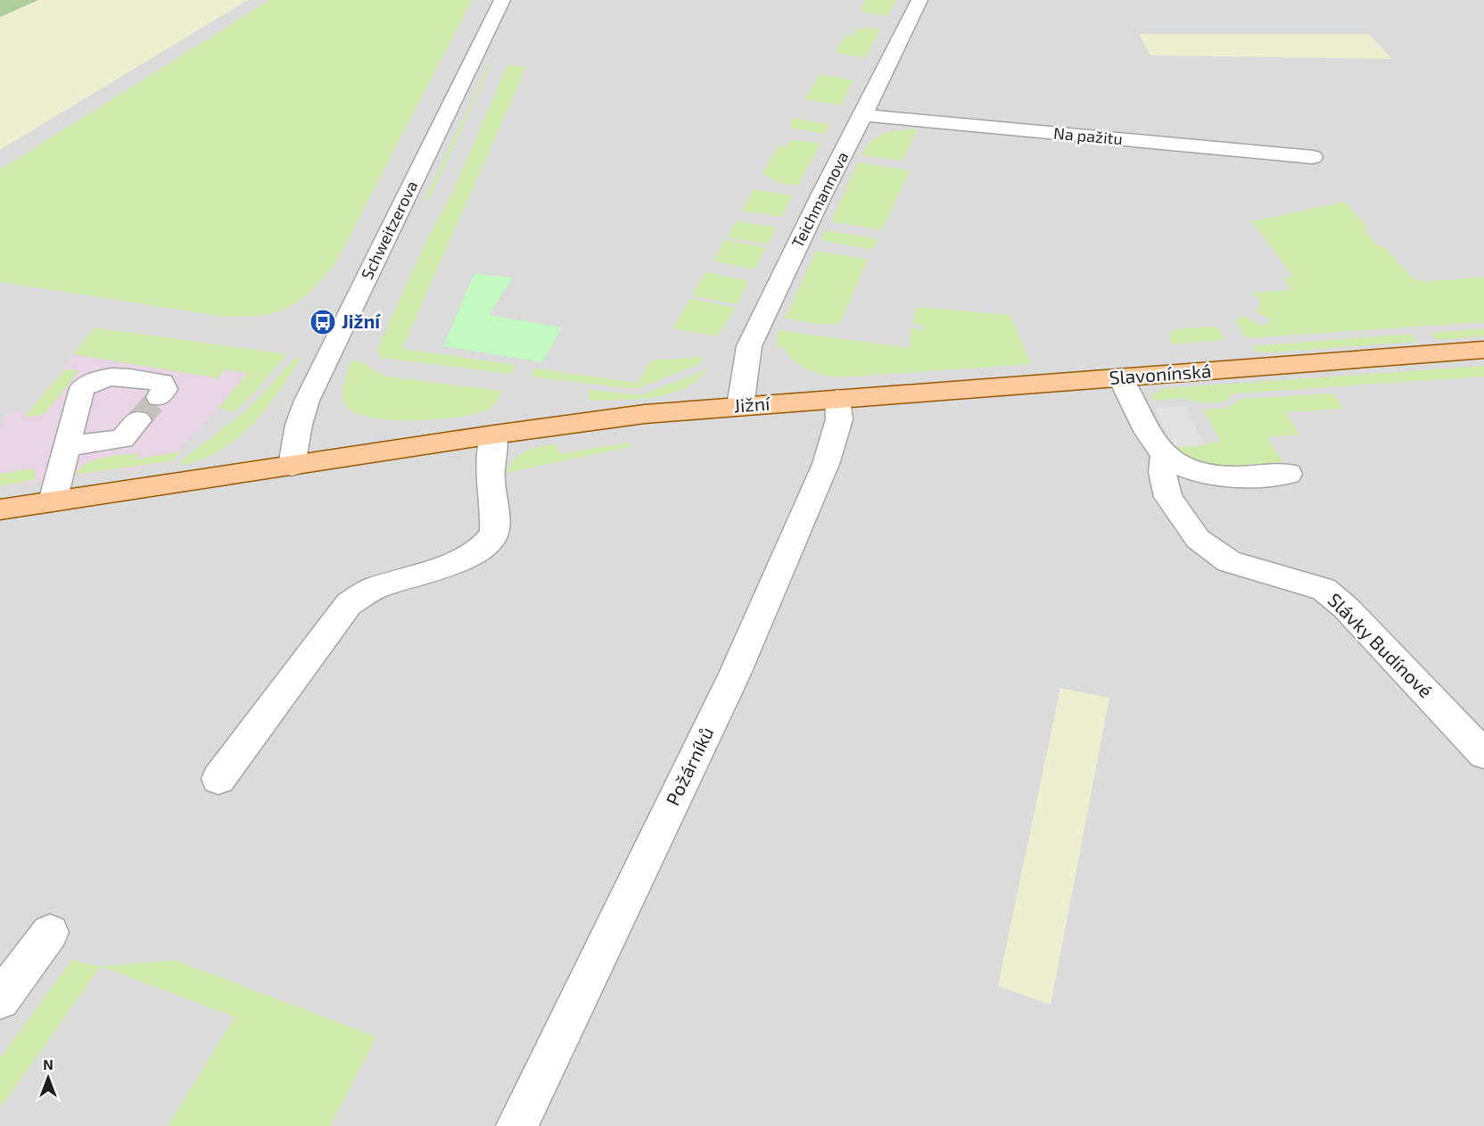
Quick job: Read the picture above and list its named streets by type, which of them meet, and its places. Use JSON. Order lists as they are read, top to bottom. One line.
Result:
{"streets":{"main road":["Slavonínská","Jižní"],"street":["Na pažitu","Teichmannova","Schweitzerova","Slávky Budínové","Požárníků"]},"crossings":[["Na pažitu","Teichmannova"],["Teichmannova","Jižní"],["Schweitzerova","Jižní"],["Slavonínská","Jižní"],["Slavonínská","Požárníků"],["Jižní","Požárníků"]],"places":{"bus stop":["Jižní"]},"north":"top"}
